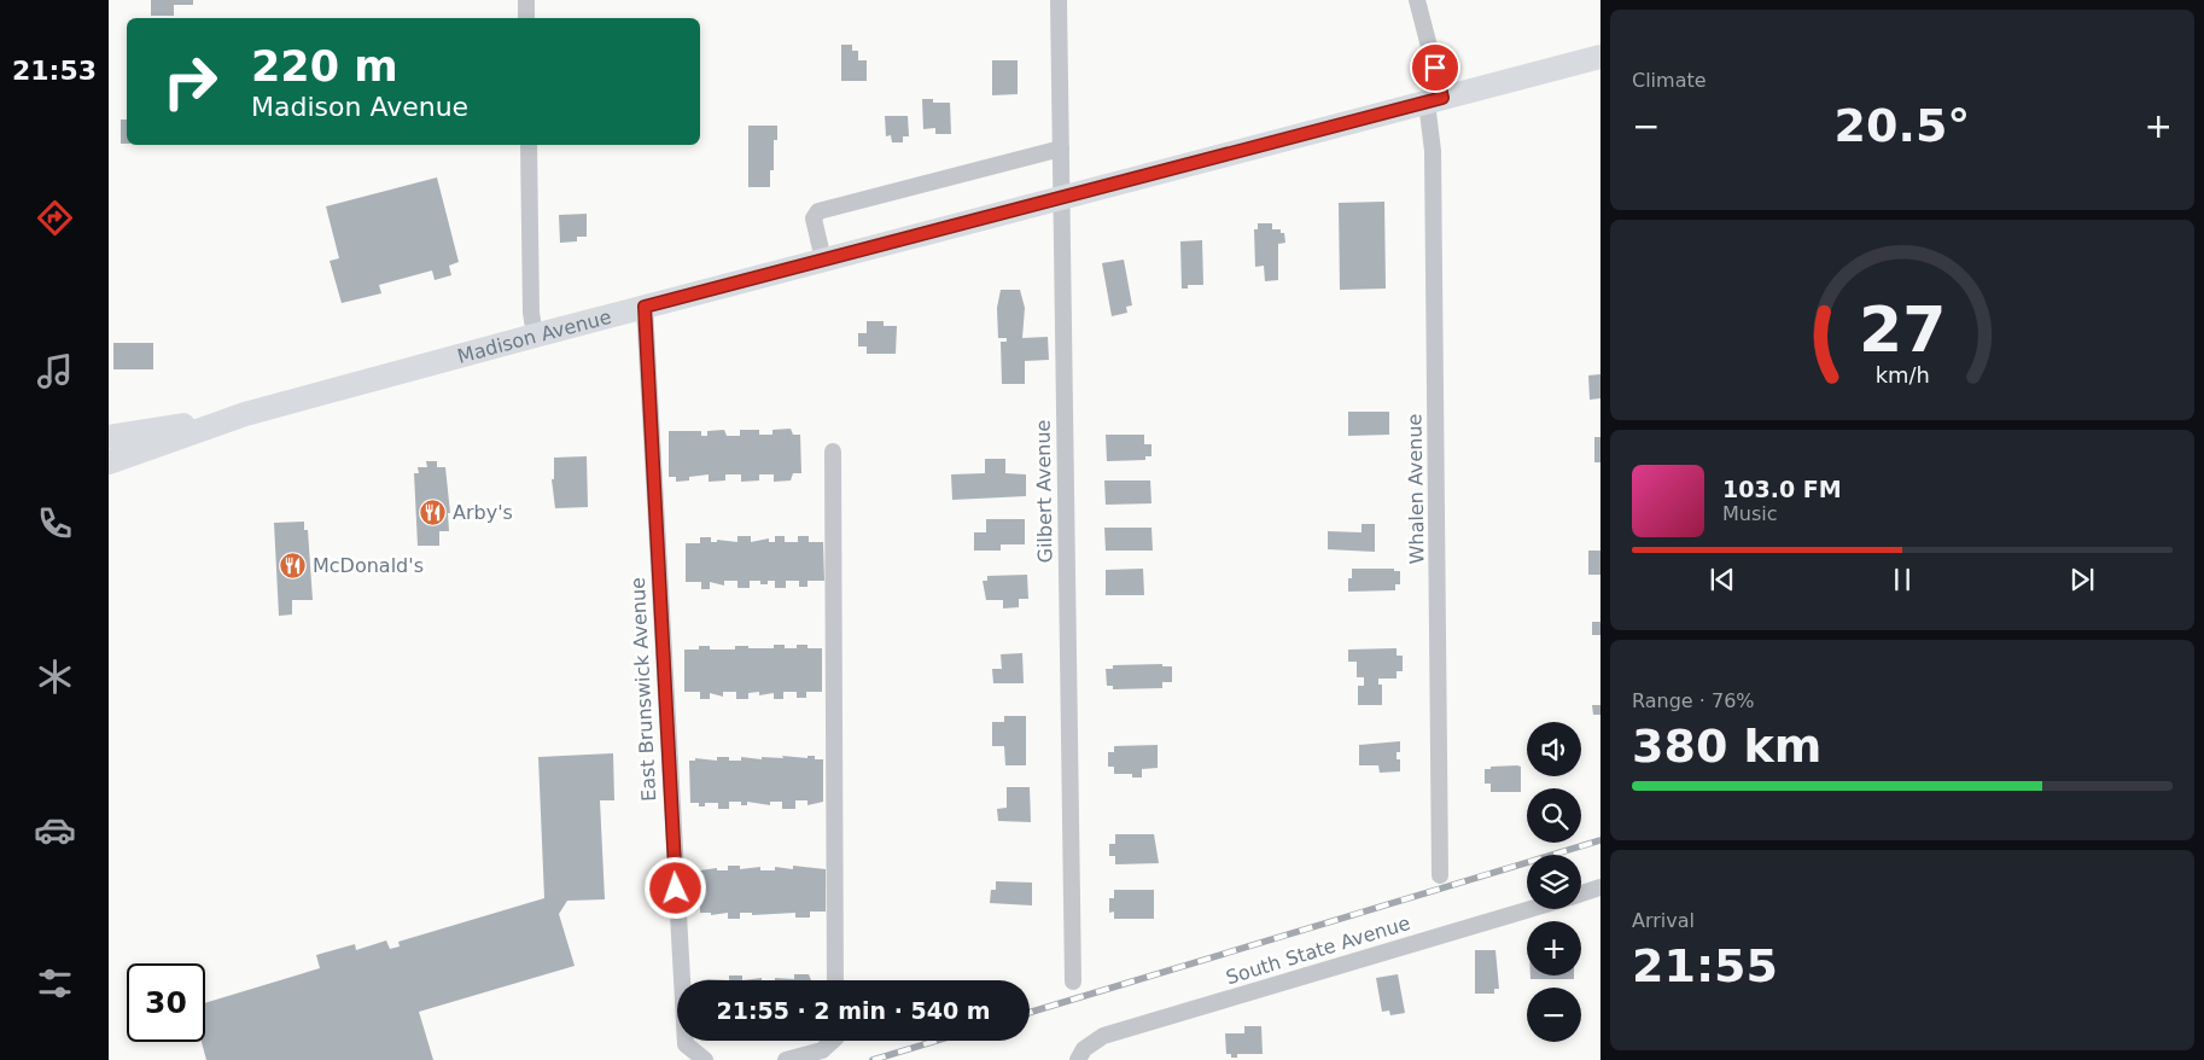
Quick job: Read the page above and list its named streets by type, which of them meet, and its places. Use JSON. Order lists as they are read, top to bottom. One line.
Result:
{"streets":{"main road":["Madison Avenue"],"street":["Whalen Avenue","Gilbert Avenue","East Brunswick Avenue","South State Avenue"]},"crossings":[["Madison Avenue","Whalen Avenue"],["Madison Avenue","Gilbert Avenue"],["Madison Avenue","East Brunswick Avenue"]],"places":{"restaurant":["Arby's","McDonald's"]},"page":{"tabs":"21:53","tile":["Climate",["Range · 76%","380 km"],["Arrival","21:55"]],"turn":["220 m","Madison Avenue"],"heat":["−","20.5°","+"],"song":["103.0 FM","Music"],"map_buttons":["+","−"],"limit":"30","trip":"21:55 · 2 min · 540 m","gauge":["27","km/h"]}}
